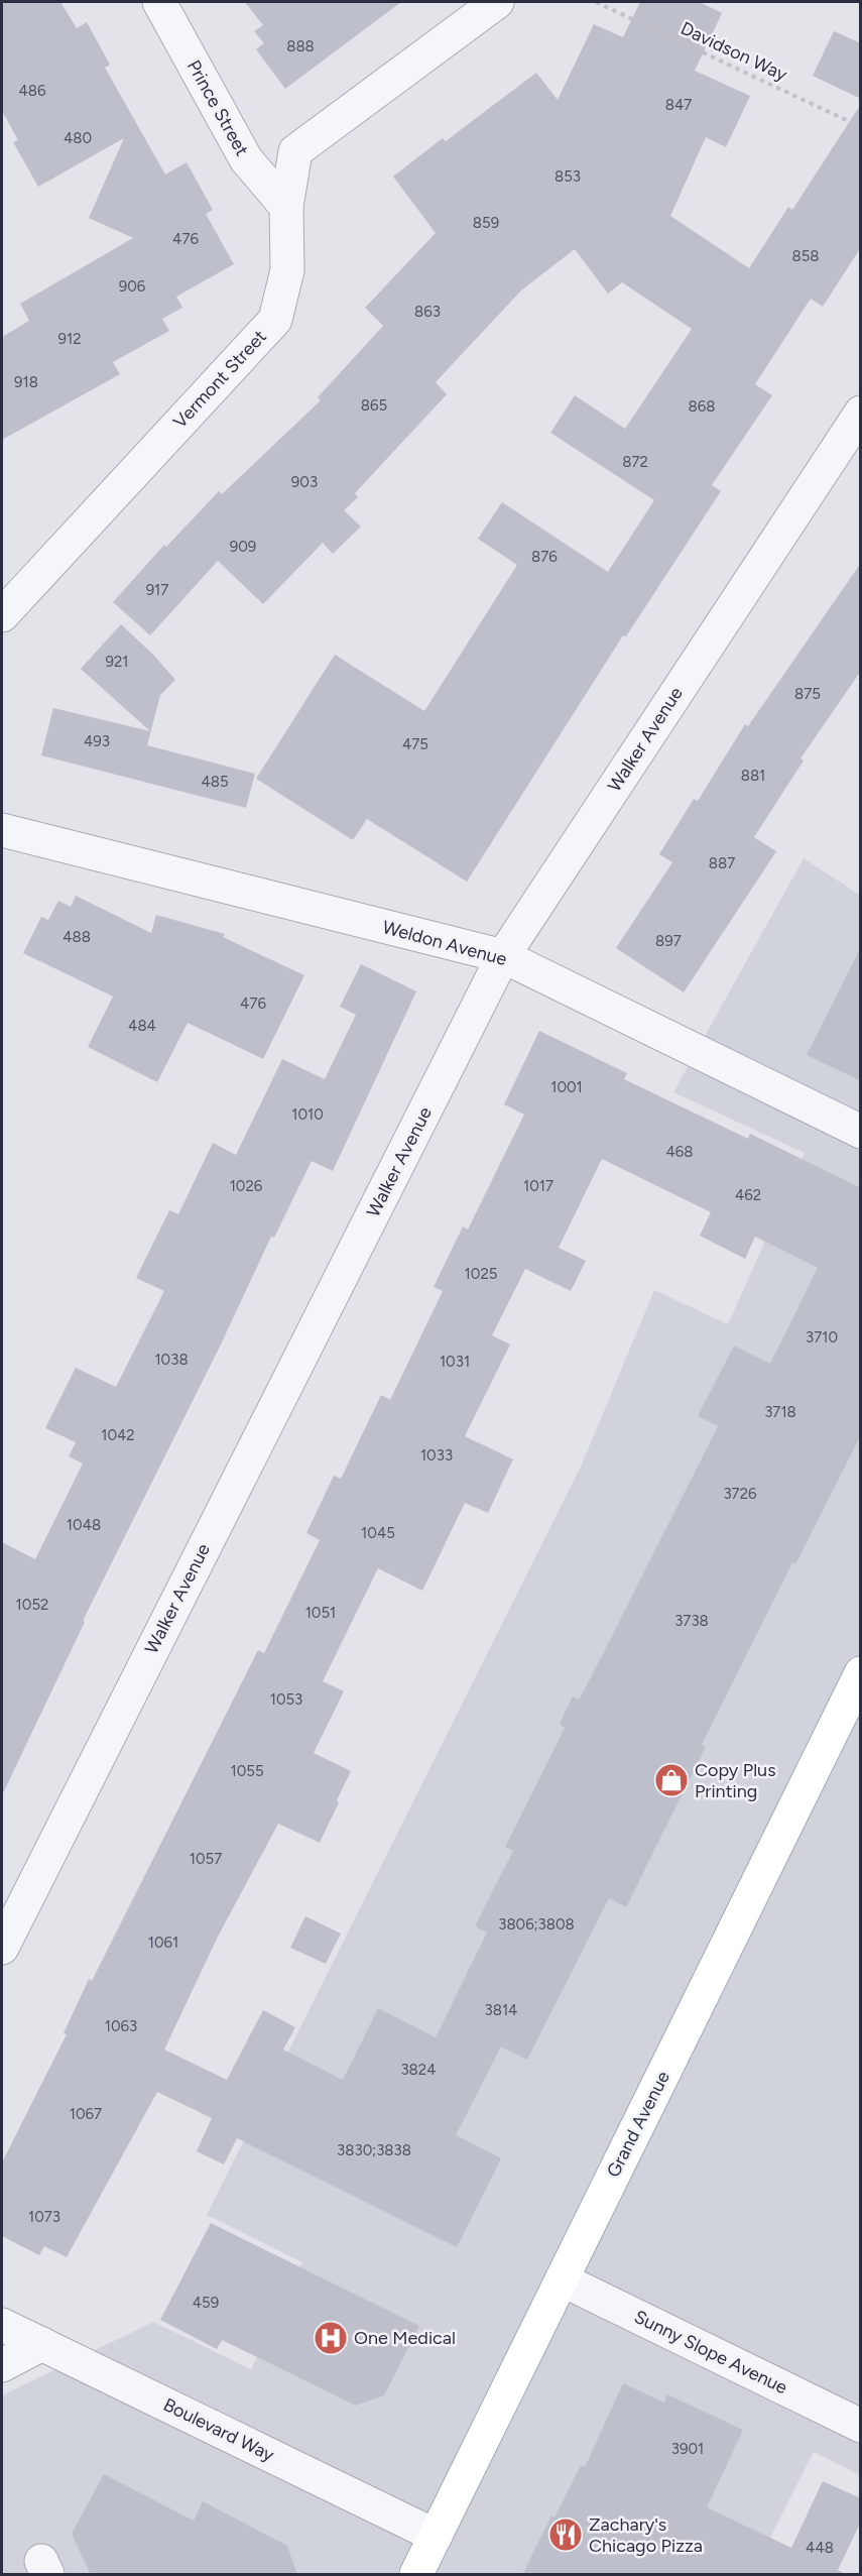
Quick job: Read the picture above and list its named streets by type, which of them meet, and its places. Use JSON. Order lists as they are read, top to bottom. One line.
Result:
{"streets":{"main road":["Grand Avenue"],"street":["Prince Street","Vermont Street","Walker Avenue","Weldon Avenue","Sunny Slope Avenue","Boulevard Way"],"path":["Davidson Way"]},"crossings":[["Prince Street","Vermont Street"],["Walker Avenue","Weldon Avenue"],["Grand Avenue","Sunny Slope Avenue"],["Grand Avenue","Boulevard Way"]],"places":{"shop":["Copy Plus Printing"],"hospital":["One Medical"],"restaurant":["Zachary's Chicago Pizza"]},"house_numbers":["888","486","847","480","853","859","476","858","906","863","912","918","865","868","872","903","909","876","917","921","875","493","475","881","485","887","488","897","476","484","1001","1010","468","1026","1017","462","1025","3710","1038","1031","3718","1042","1033","3726","1048","1045","1052","1051","3738","1053","1055","1057","3806;3808","1061","3814","1063","3824","1067","3830;3838","1073","459","3901","448"]}
